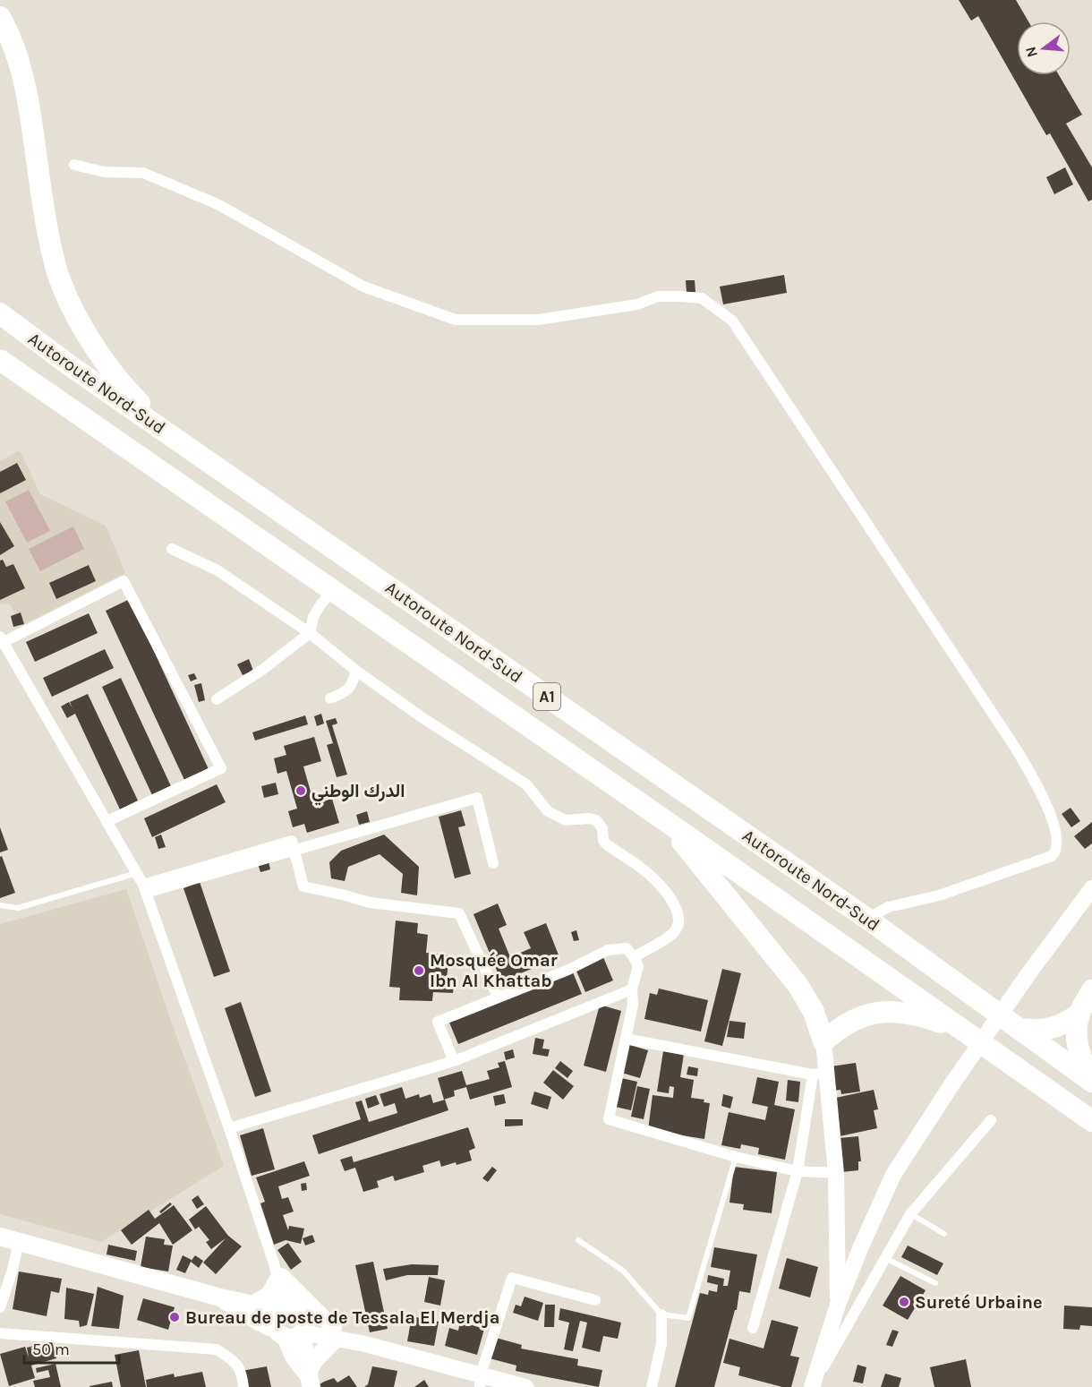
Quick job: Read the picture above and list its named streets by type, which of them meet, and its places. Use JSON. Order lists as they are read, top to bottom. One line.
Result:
{"streets":{"highway":["Autoroute Nord-Sud","A1"]},"places":["الدرك الوطني","Mosquée Omar Ibn Al Khattab","Sureté Urbaine","Bureau de poste de Tessala El Merdja"],"scale_bar":"50 m","north":"left"}
